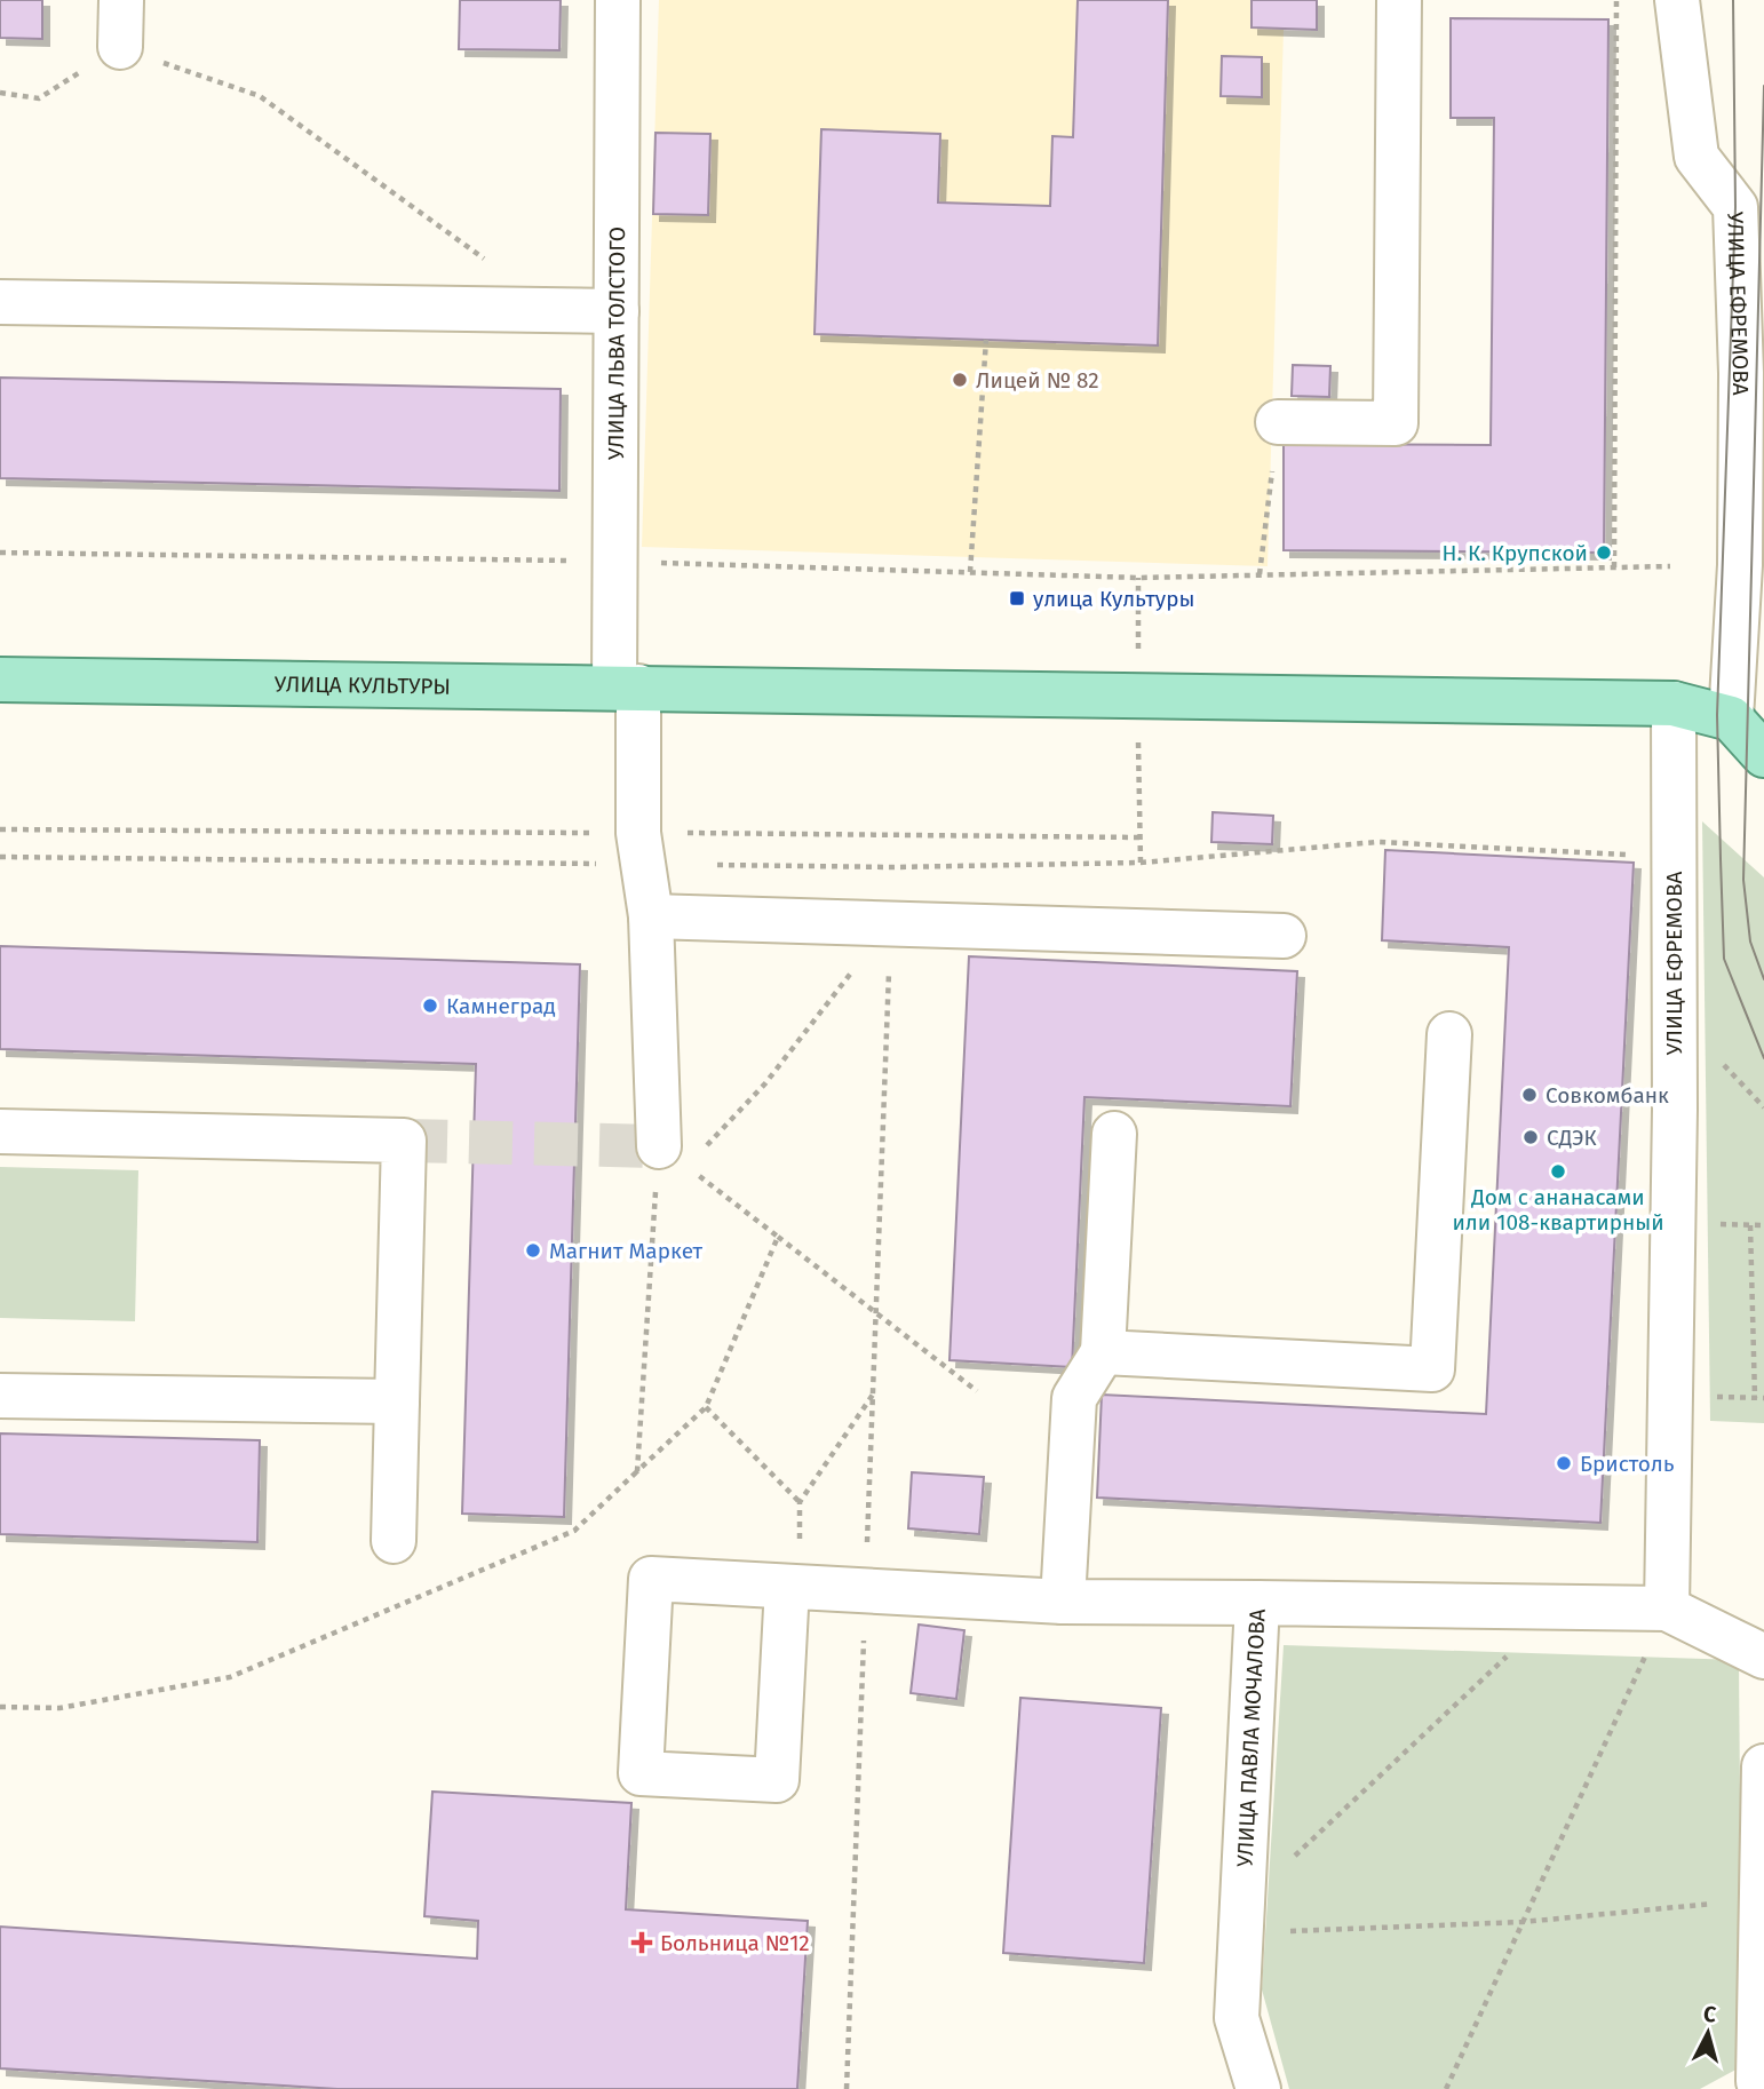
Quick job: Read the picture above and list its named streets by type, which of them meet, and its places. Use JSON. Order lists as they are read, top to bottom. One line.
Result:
{"streets":{"main road":["УЛИЦА КУЛЬТУРЫ"],"street":["УЛИЦА ЕФРЕМОВА","УЛИЦА ЛЬВА ТОЛСТОГО","УЛИЦА ПАВЛА МОЧАЛОВА"]},"crossings":[["УЛИЦА ЕФРЕМОВА","УЛИЦА КУЛЬТУРЫ"],["УЛИЦА ЕФРЕМОВА","УЛИЦА ПАВЛА МОЧАЛОВА"],["УЛИЦА ЛЬВА ТОЛСТОГО","УЛИЦА КУЛЬТУРЫ"]],"places":{"other":["Лицей № 82","Н. К. Крупской","Камнеград","Совкомбанк","СДЭК","Дом с ананасами или 108-квартирный","Магнит Маркет","Бристоль"],"transit":["улица Культуры"],"health":["Больница №12"]},"north":"top"}
